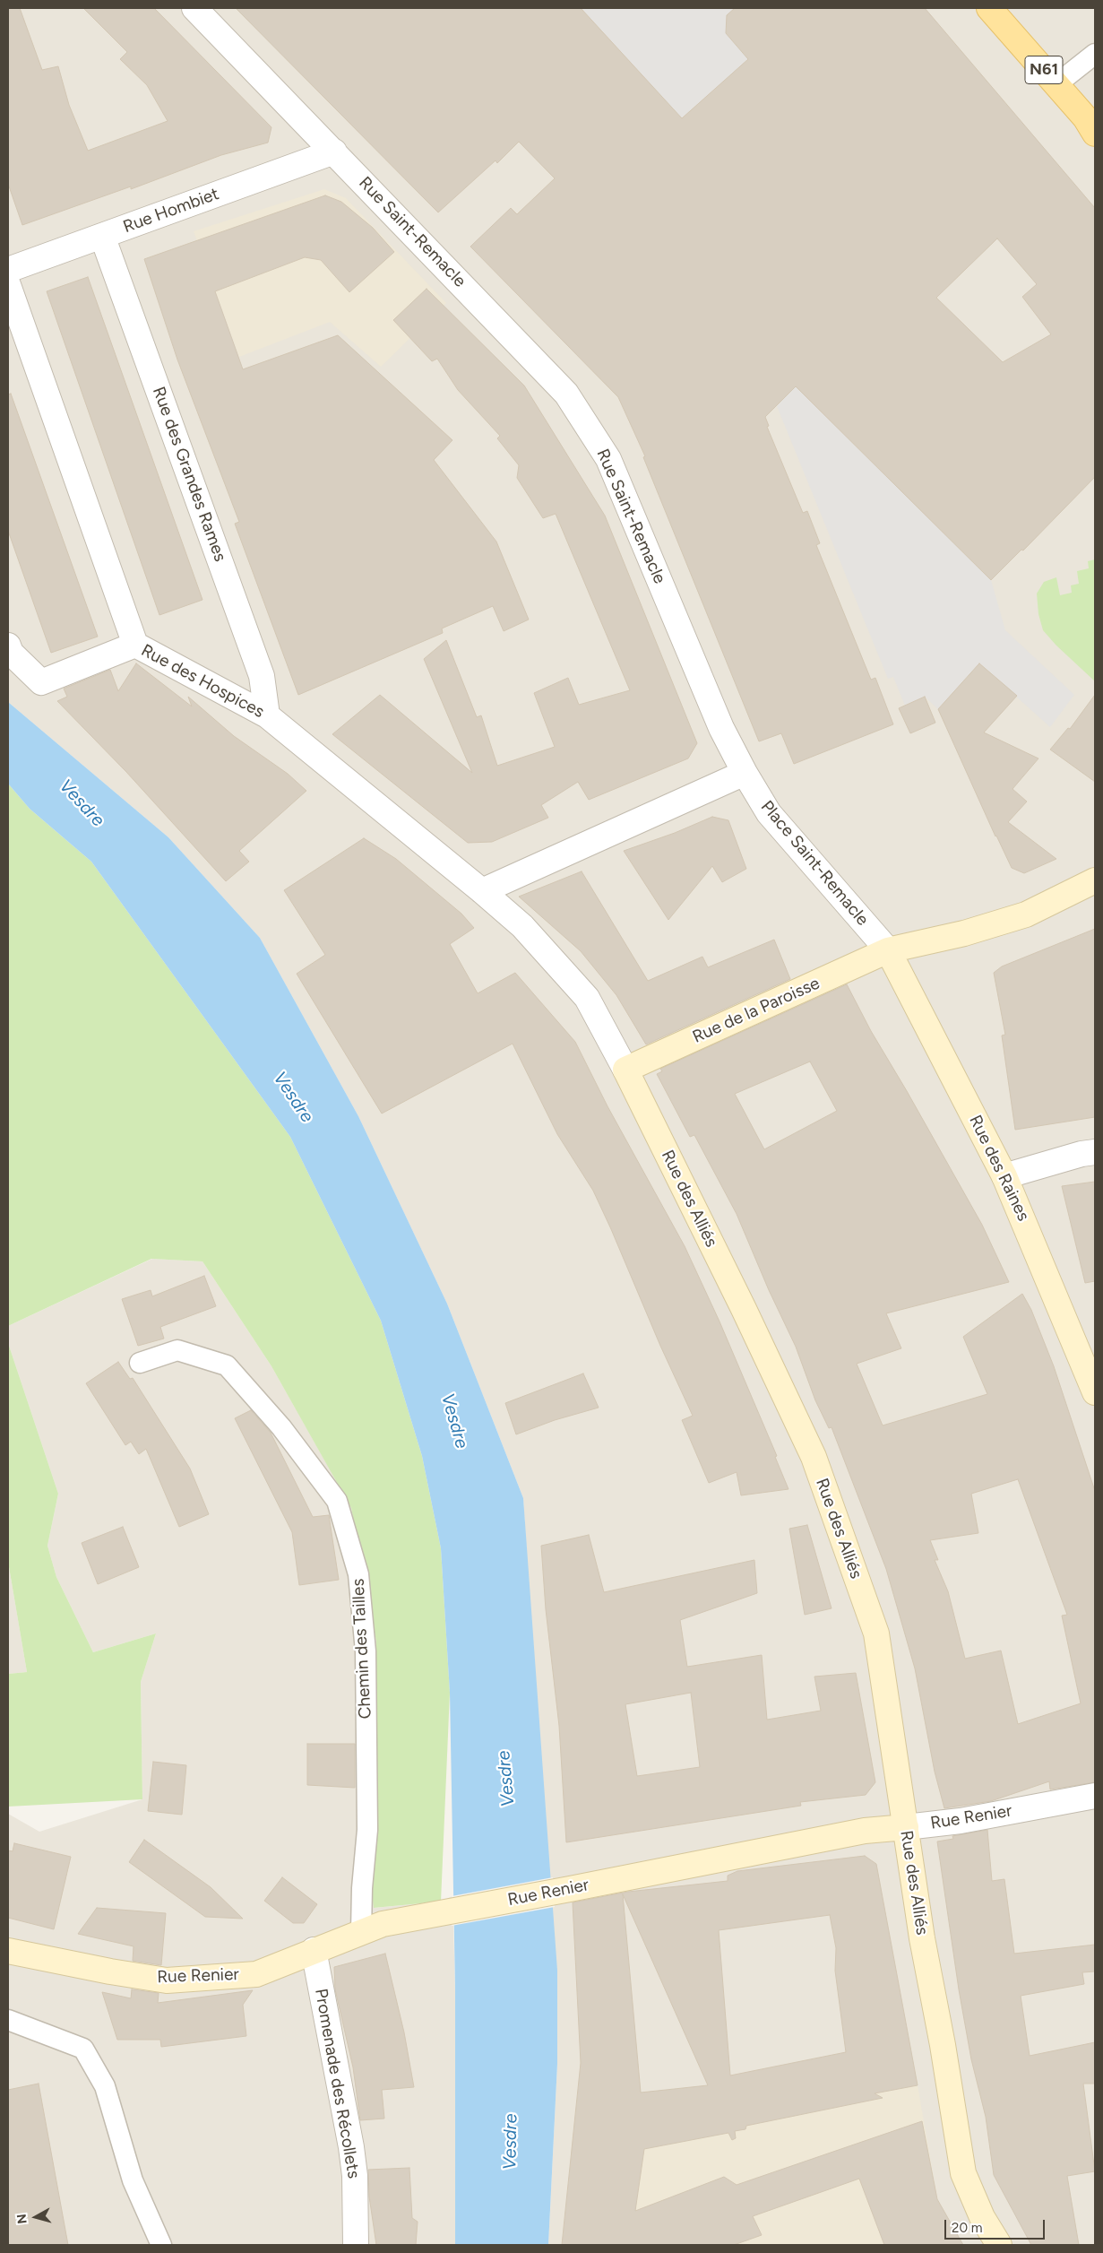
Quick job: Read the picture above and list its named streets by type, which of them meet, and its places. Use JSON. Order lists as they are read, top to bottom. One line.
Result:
{"streets":{"main road":["N61"],"street":["Rue Hombiet","Rue Saint-Remacle","Rue des Grandes Rames","Rue des Hospices","Place Saint-Remacle","Rue de la Paroisse","Rue des Raines","Rue des Alliés","Rue Renier","Promenade des Récollets"],"lane":["Chemin des Tailles"]},"crossings":[["Rue Hombiet","Rue Saint-Remacle"],["Rue Hombiet","Rue des Grandes Rames"],["Rue Saint-Remacle","Place Saint-Remacle"],["Rue des Grandes Rames","Rue des Hospices"],["Rue des Hospices","Rue des Alliés"],["Place Saint-Remacle","Rue de la Paroisse"],["Place Saint-Remacle","Rue des Raines"],["Rue de la Paroisse","Rue des Raines"],["Rue de la Paroisse","Rue des Alliés"],["Rue des Alliés","Rue Renier"],["Chemin des Tailles","Rue Renier"],["Rue Renier","Promenade des Récollets"]],"water":["Vesdre"],"scale_bar":"20 m","north":"left"}
